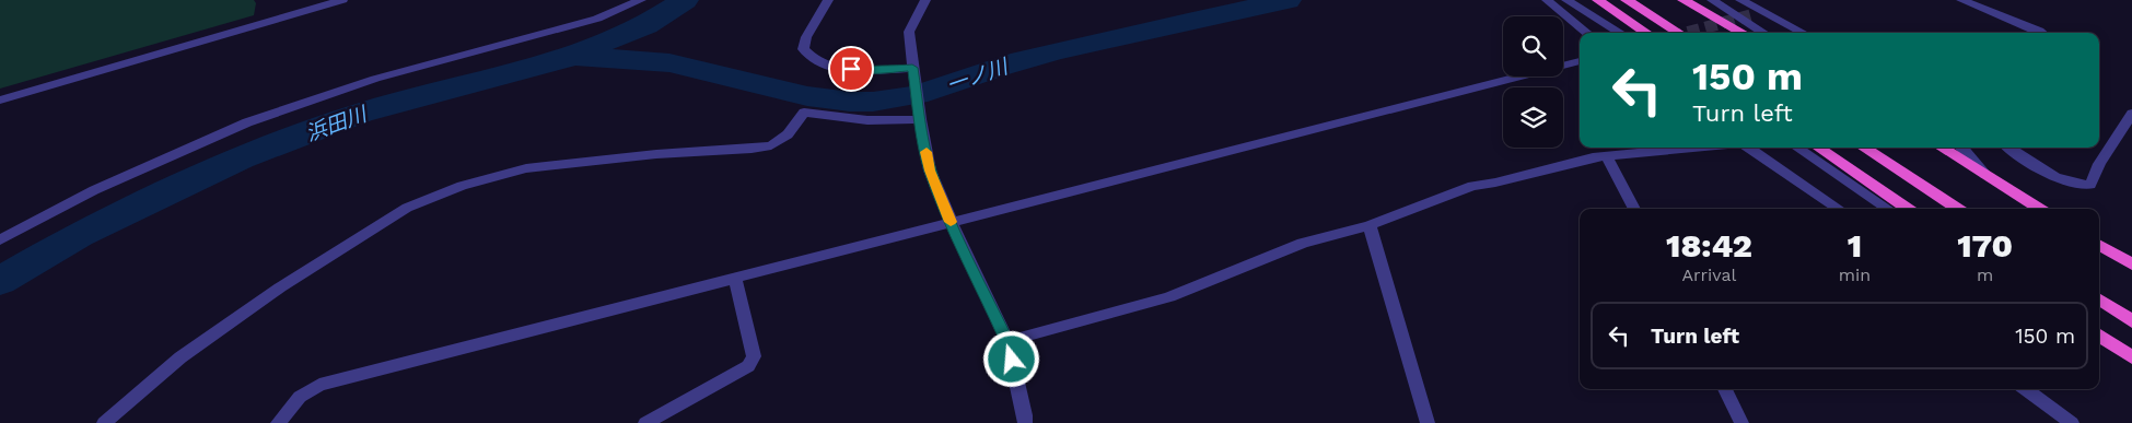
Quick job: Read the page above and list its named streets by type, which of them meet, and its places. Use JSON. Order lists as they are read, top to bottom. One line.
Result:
{"water":["一ノ川","浜田川"],"page":{"turn":["150 m","Turn left"],"eta":["18:42","Arrival","1","min","170","m"],"list":[{"name":"Turn left","value":"150 m"}]}}
